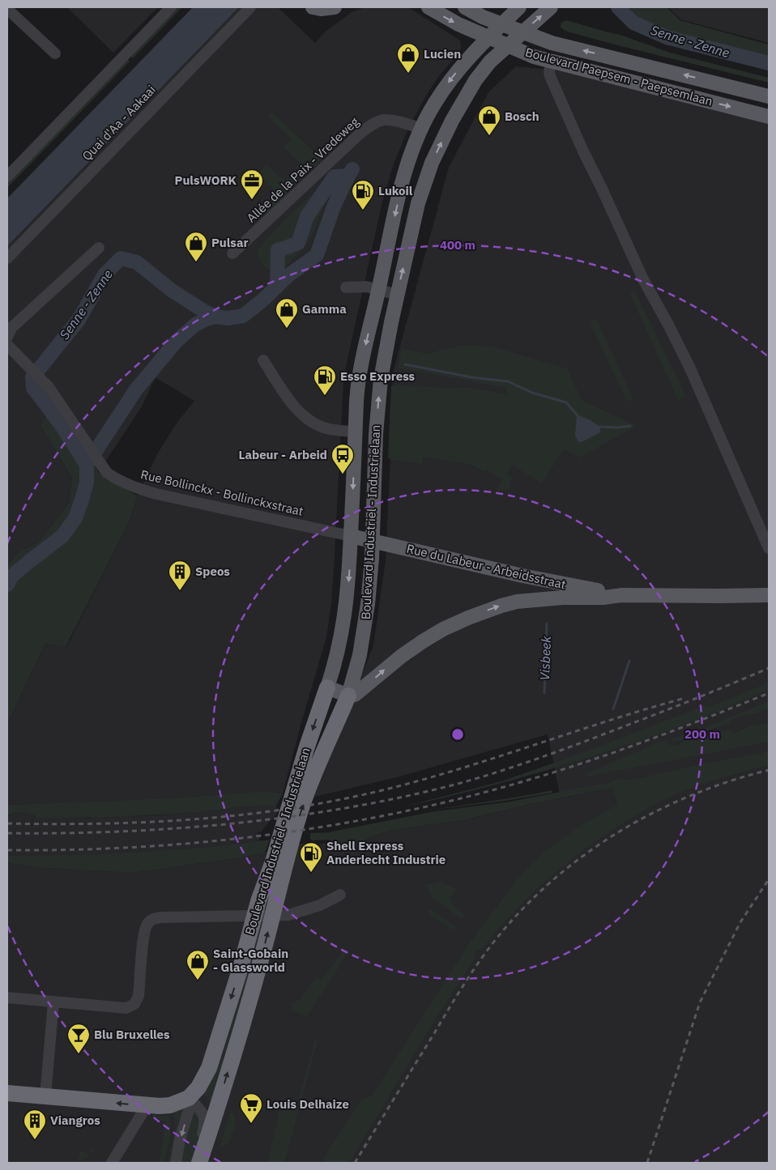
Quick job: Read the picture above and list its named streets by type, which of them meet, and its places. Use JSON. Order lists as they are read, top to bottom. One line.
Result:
{"streets":{"highway":["Boulevard Industriel - Industrielaan"],"main road":["Boulevard Paepsem - Paepsemlaan","Rue du Labeur - Arbeidsstraat"],"street":["Quai d'Aa - Aakaai","Allée de la Paix - Vredeweg","Rue Bollinckx - Bollinckxstraat"]},"crossings":[["Boulevard Paepsem - Paepsemlaan","Boulevard Industriel - Industrielaan"],["Allée de la Paix - Vredeweg","Boulevard Industriel - Industrielaan"],["Rue Bollinckx - Bollinckxstraat","Boulevard Industriel - Industrielaan"],["Rue Bollinckx - Bollinckxstraat","Rue du Labeur - Arbeidsstraat"],["Boulevard Industriel - Industrielaan","Rue du Labeur - Arbeidsstraat"]],"water":["Senne - Zenne","Visbeek"],"places":{"shop":["Lucien","Bosch","Pulsar","Gamma","Saint-Gobain - Glassworld"],"office":["PulsWORK"],"fuel station":["Lukoil","Esso Express","Shell Express Anderlecht Industrie"],"bus stop":["Labeur - Arbeid"],"building":["Speos","Viangros"],"bar":["Blu Bruxelles"],"supermarket":["Louis Delhaize"]},"rings":["400 m","200 m"]}
